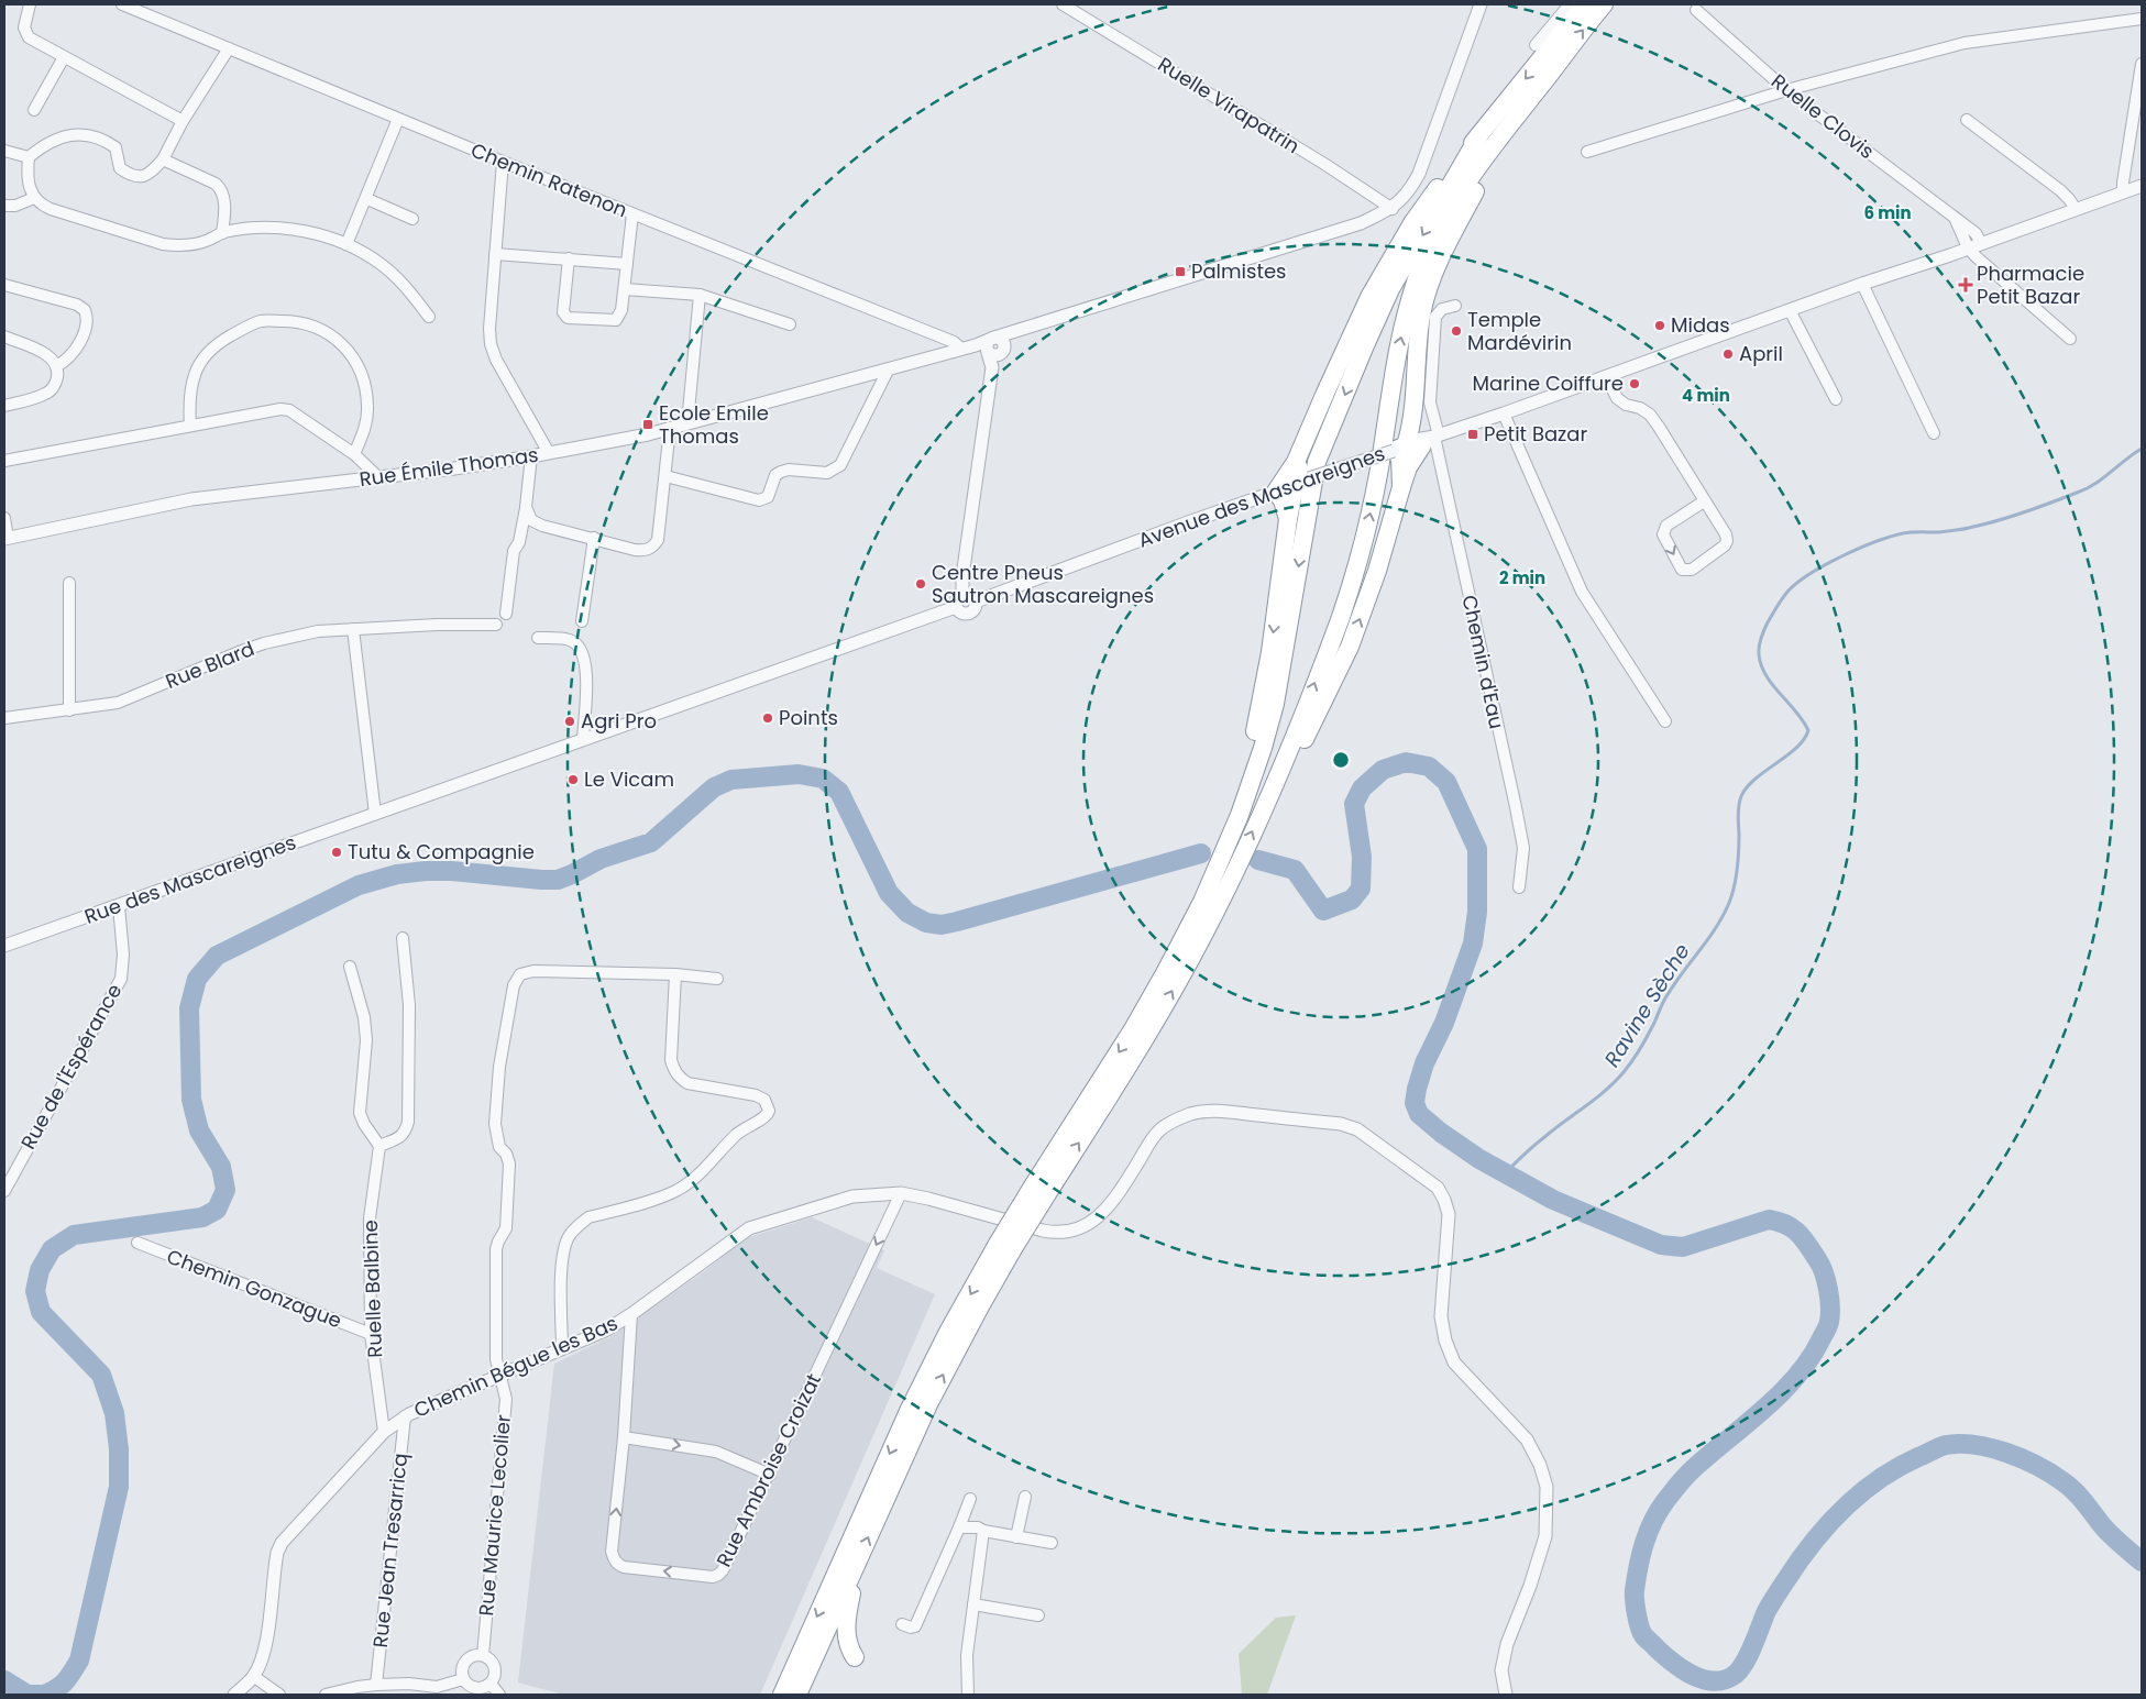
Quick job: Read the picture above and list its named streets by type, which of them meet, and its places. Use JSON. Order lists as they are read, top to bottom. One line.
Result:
{"streets":{"street":["Ruelle Virapatrin","Ruelle Clovis","Chemin Ratenon","Rue Émile Thomas","Avenue des Mascareignes","Chemin d'Eau","Rue Blard","Rue des Mascareignes","Rue de l'Espérance","Chemin Gonzague","Ruelle Balbine","Chemin Bégue les Bas","Rue Ambroise Croizat","Rue Maurice Lecolier","Rue Jean Tresarricq"]},"crossings":[["Ruelle Clovis","Avenue des Mascareignes"],["Chemin Ratenon","Rue Émile Thomas"],["Avenue des Mascareignes","Chemin d'Eau"],["Rue des Mascareignes","Rue de l'Espérance"],["Chemin Gonzague","Ruelle Balbine"],["Ruelle Balbine","Chemin Bégue les Bas"],["Chemin Bégue les Bas","Rue Ambroise Croizat"],["Chemin Bégue les Bas","Rue Maurice Lecolier"],["Chemin Bégue les Bas","Rue Jean Tresarricq"]],"water":["Ravine Sèche"],"places":{"transit":["Palmistes","Ecole Emile Thomas","Petit Bazar"],"health":["Pharmacie Petit Bazar"],"other":["Midas","Temple Mardévirin","April","Marine Coiffure","Centre Pneus Sautron Mascareignes","Points","Agri Pro","Le Vicam","Tutu & Compagnie"]},"rings":["6 min","4 min","2 min"]}
